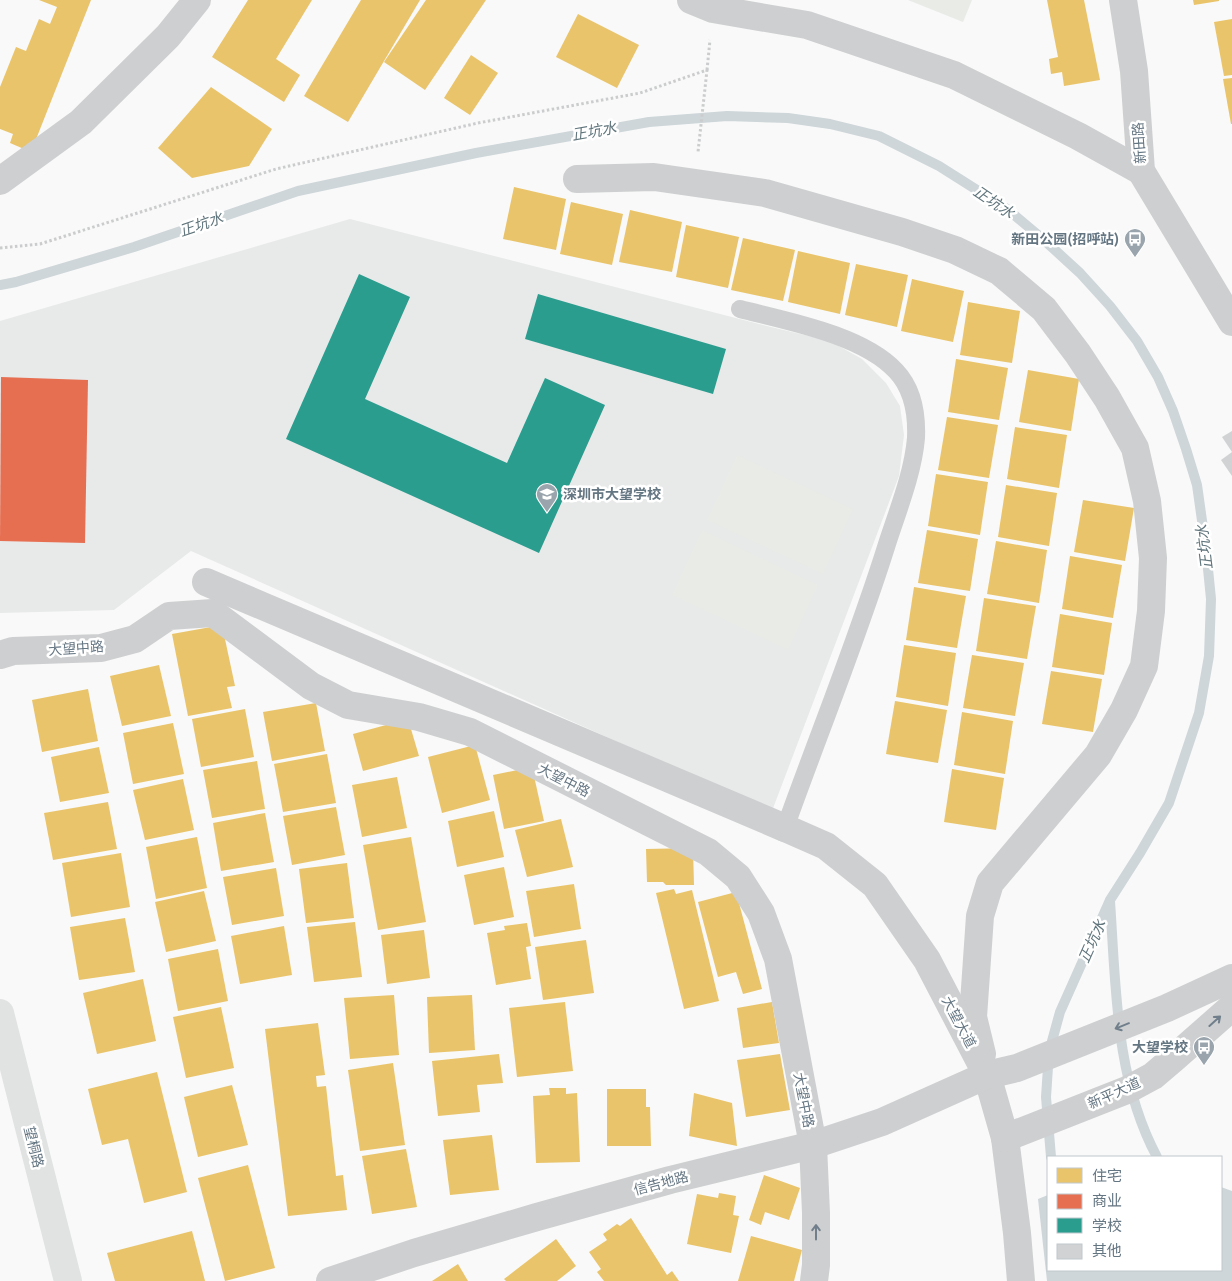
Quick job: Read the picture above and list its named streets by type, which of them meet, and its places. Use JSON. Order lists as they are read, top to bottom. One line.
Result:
{"streets":{"main road":["望桐路"],"street":["新田路","大望中路","大望大道","新平大道","信告地路"]},"crossings":[["大望中路","信告地路"],["大望大道","新平大道"],["大望大道","信告地路"]],"water":["正坑水"],"places":{"bus stop":["新田公园(招呼站)","大望学校"],"school or university":["深圳市大望学校"]},"legend":["住宅","商业","学校","其他"]}
